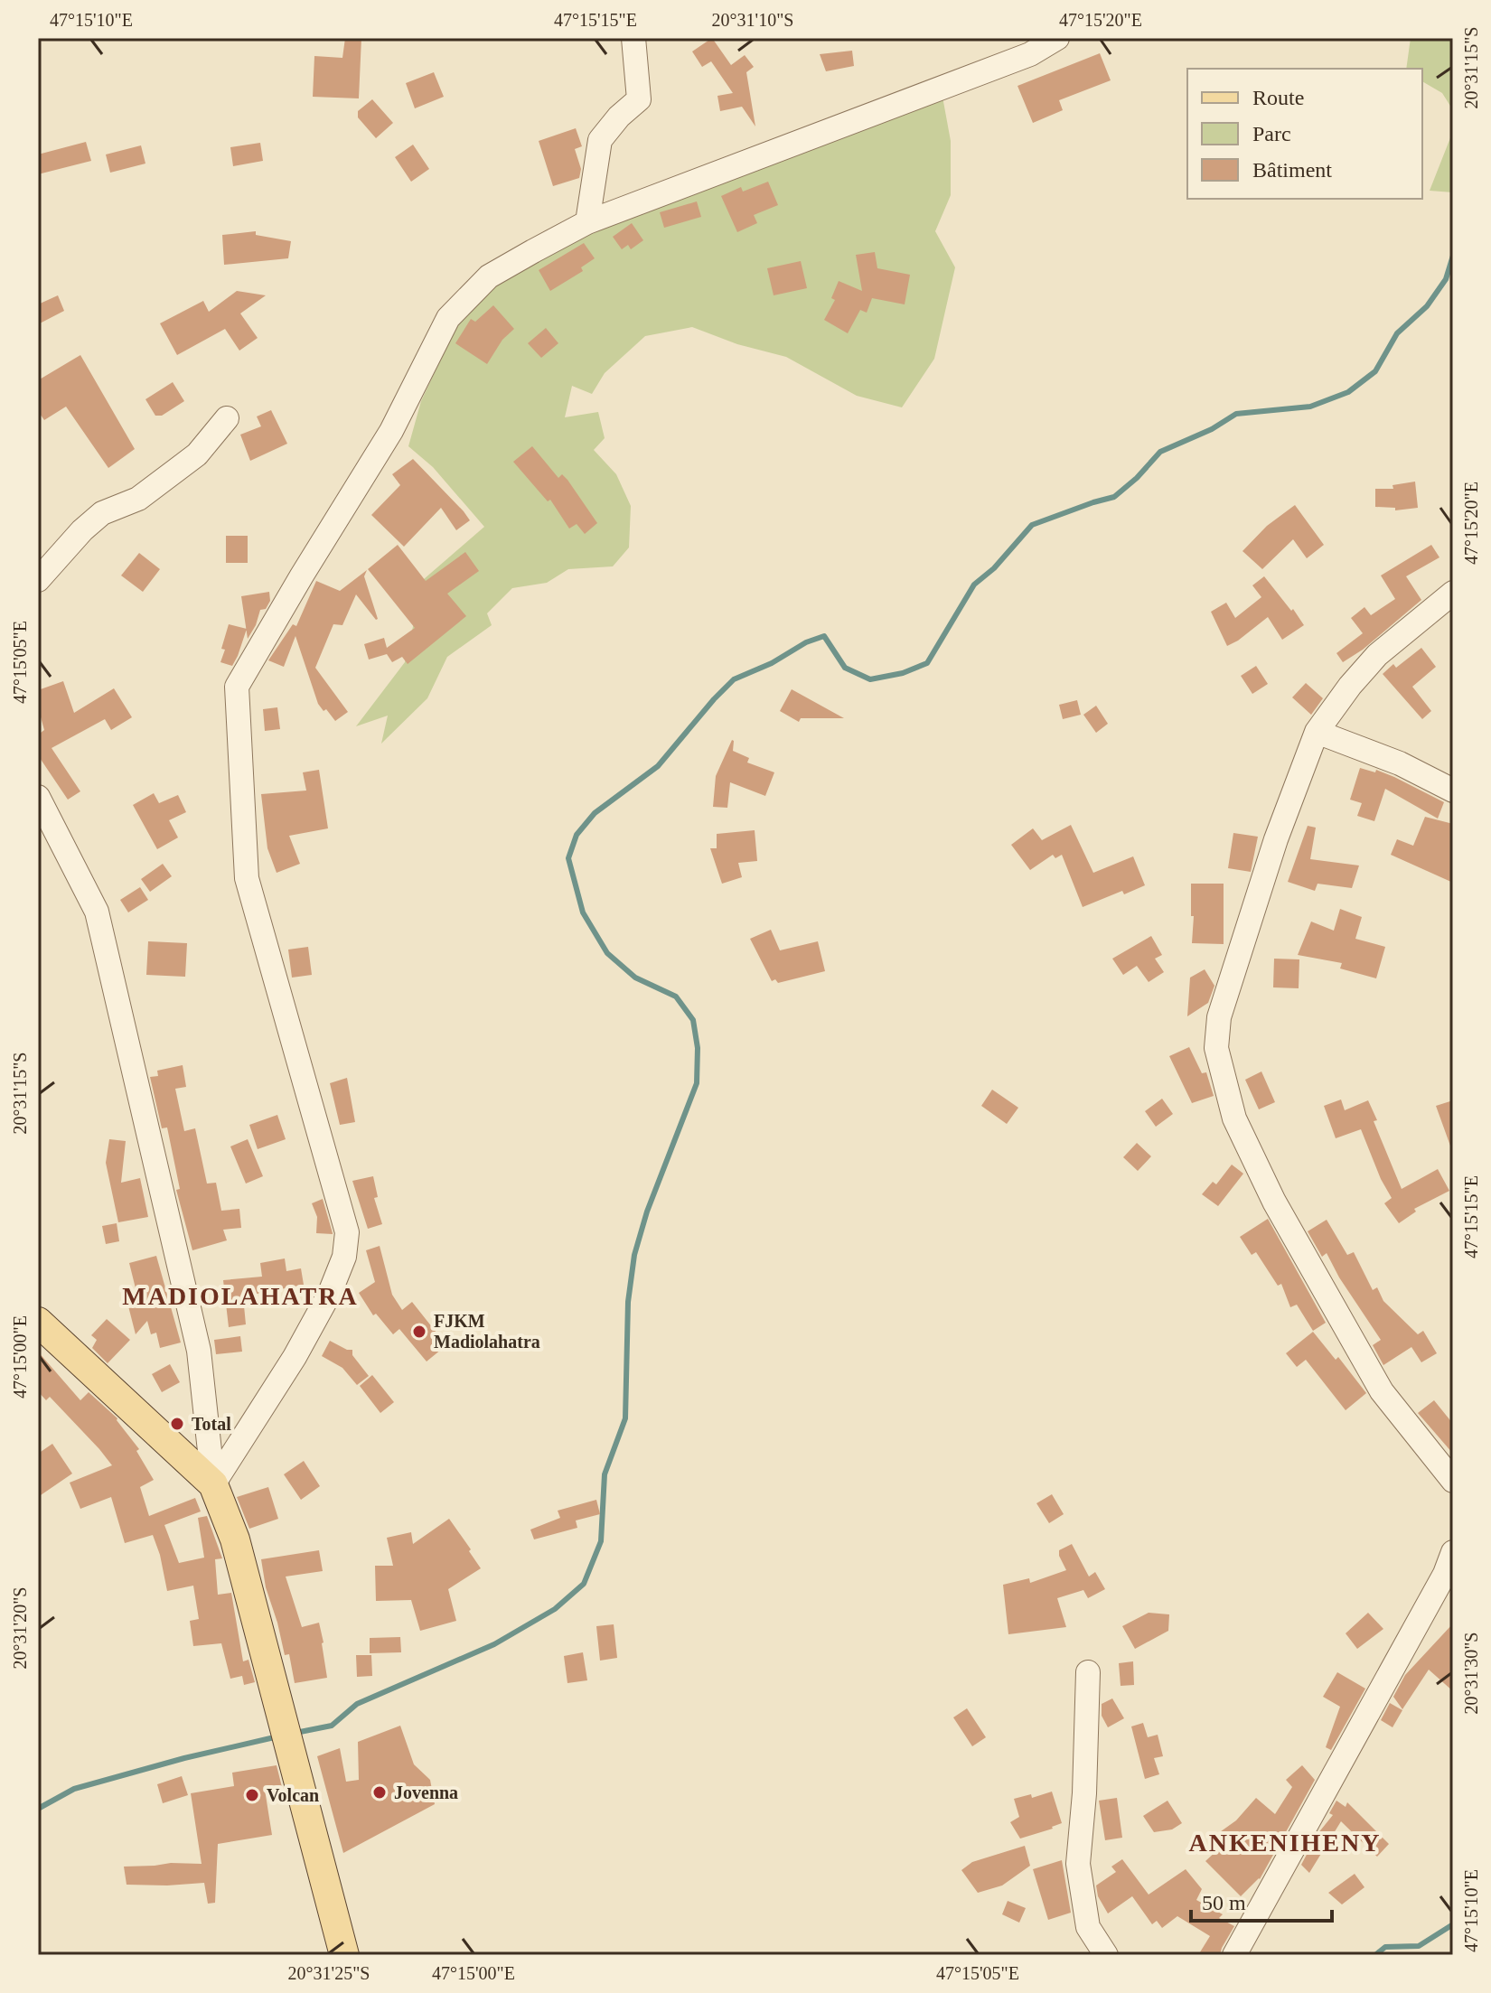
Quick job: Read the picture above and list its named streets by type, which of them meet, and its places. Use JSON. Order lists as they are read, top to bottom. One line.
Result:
{"districts":["MADIOLAHATRA","ANKENIHENY"],"places":["FJKM Madiolahatra","Total","Jovenna","Volcan"],"legend":["Route","Parc","Bâtiment"],"scale_bar":"50 m","coordinates":["47°15'10\"E","47°15'15\"E","20°31'10\"S","47°15'20\"E","20°31'15\"S","47°15'05\"E","47°15'00\"E","20°31'20\"S","20°31'30\"S","20°31'25\"S"]}
